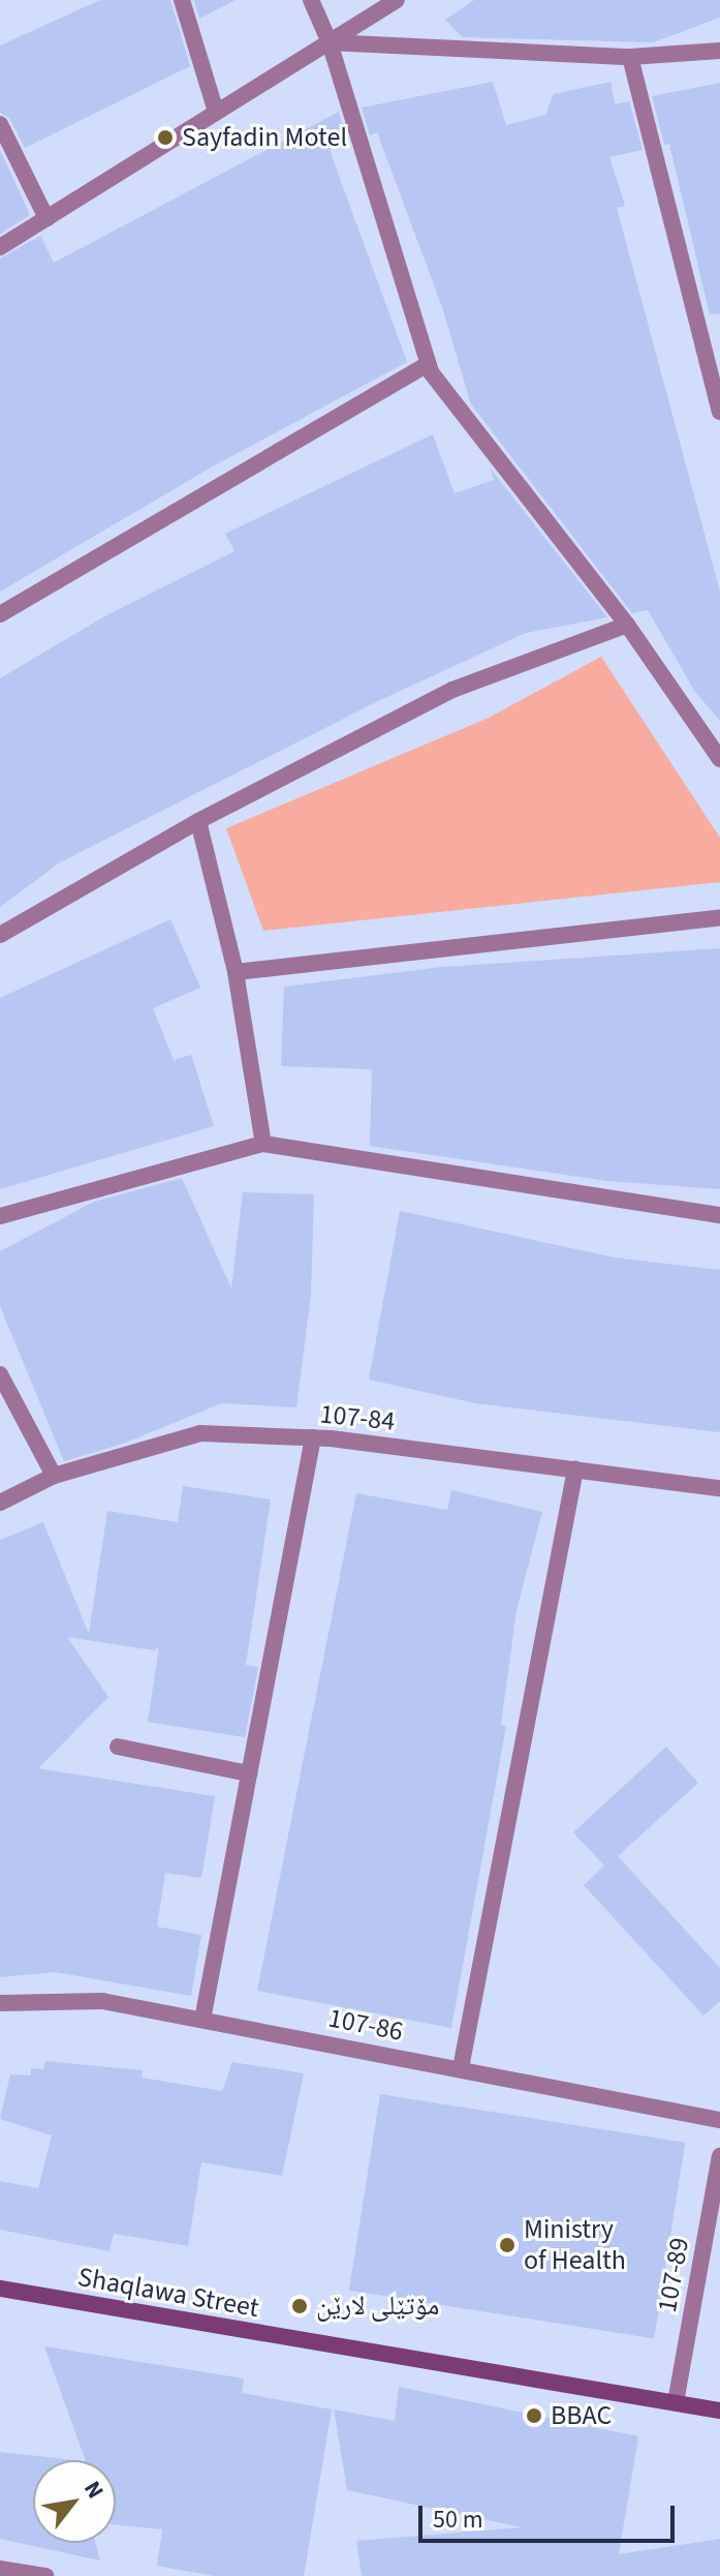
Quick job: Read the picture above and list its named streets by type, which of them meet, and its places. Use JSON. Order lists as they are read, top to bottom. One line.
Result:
{"streets":{"main road":["Shaqlawa Street"],"street":["107-84","107-86","107-89"]},"crossings":[["107-89","Shaqlawa Street"]],"places":["Sayfadin Motel","Ministry of Health","مۆتێلی لارێن","BBAC"],"scale_bar":"50 m","north":"top right"}
